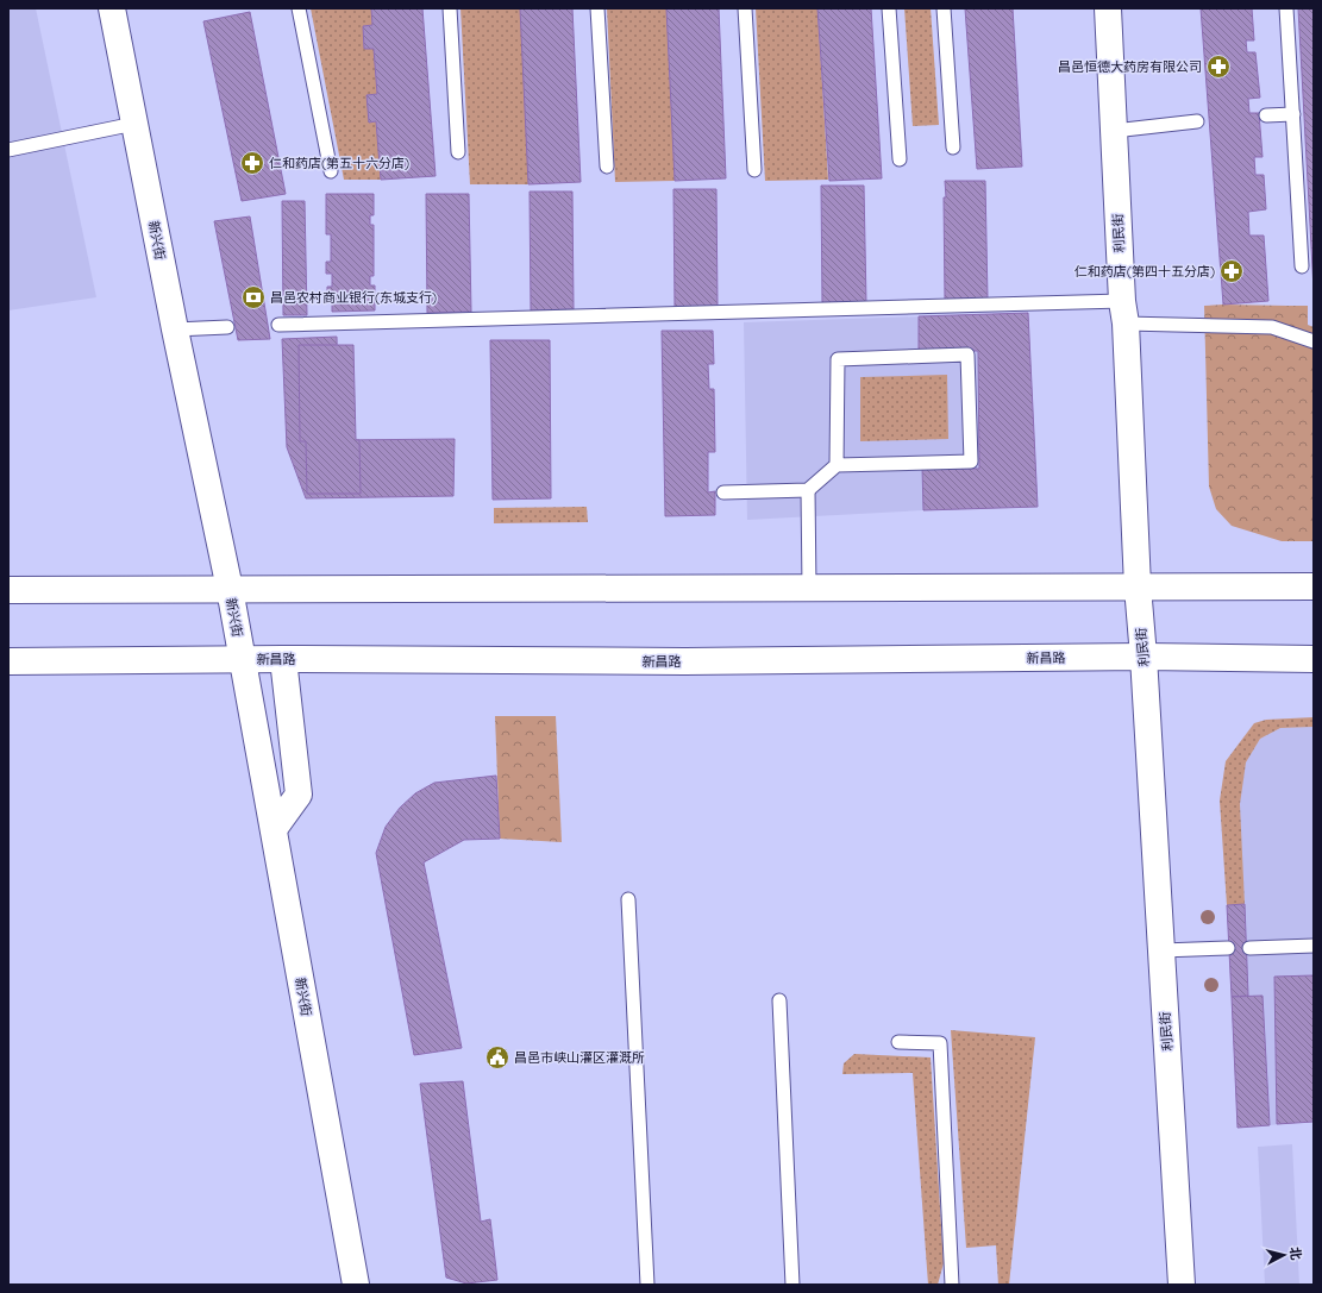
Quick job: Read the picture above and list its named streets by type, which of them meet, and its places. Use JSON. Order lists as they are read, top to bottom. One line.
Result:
{"streets":{"main road":["利民街","新兴街","新昌路"]},"crossings":[["利民街","新昌路"],["新兴街","新昌路"]],"places":{"pharmacy":["昌邑恒德大药房有限公司","仁和药店(第五十六分店)","仁和药店(第四十五分店)"],"bank":["昌邑农村商业银行(东城支行)"],"public building":["昌邑市峡山灌区灌溉所"]},"north":"right"}
